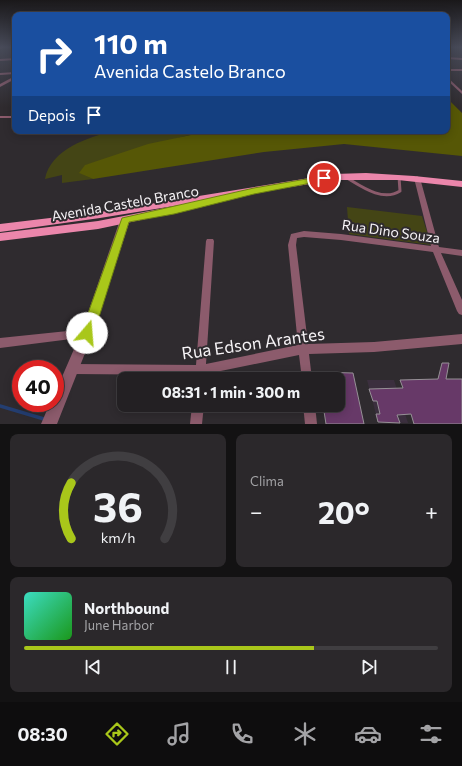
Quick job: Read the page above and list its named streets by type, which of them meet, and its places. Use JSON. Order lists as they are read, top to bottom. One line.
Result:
{"streets":{"main road":["Avenida Castelo Branco"],"street":["Rua Dino Souza","Rua Edson Arantes"]},"crossings":[["Rua Dino Souza","Rua Edson Arantes"]],"page":{"turn":["110 m","Avenida Castelo Branco"],"then":"Depois","limit":"40","trip":"08:31 · 1 min · 300 m","tile":"Clima","heat":["−","20°","+"],"song":["Northbound","June Harbor"],"tabs":"08:30","gauge":["36","km/h"]}}
